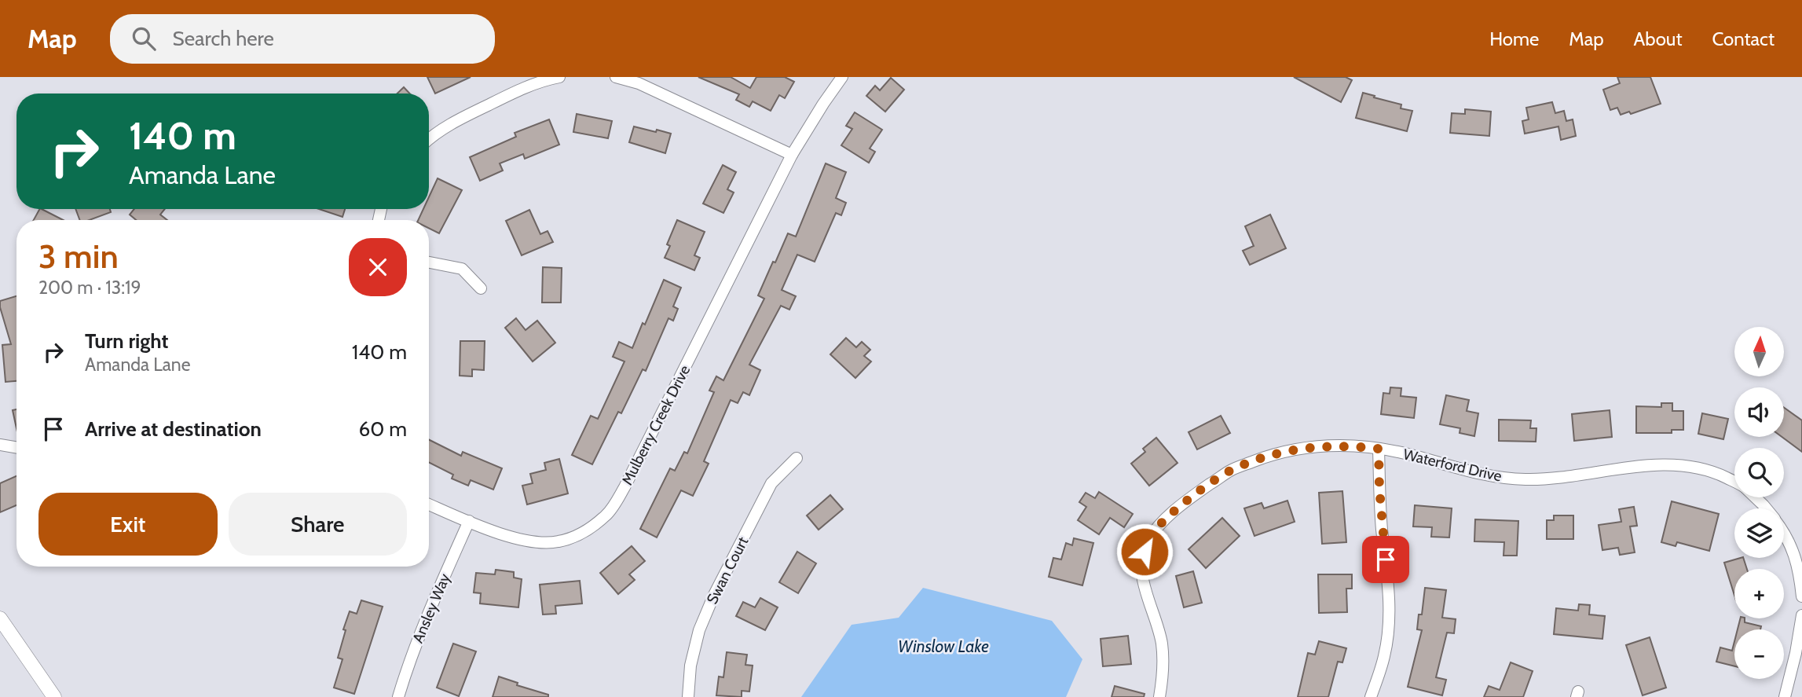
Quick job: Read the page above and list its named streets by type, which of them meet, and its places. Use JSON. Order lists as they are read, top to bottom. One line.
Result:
{"streets":{"street":["Mulberry Creek Drive","Waterford Drive","Swan Court","Ansley Way"]},"crossings":[["Mulberry Creek Drive","Ansley Way"]],"water":["Winslow Lake"],"north":"top","page":{"header":"Map","search":"Search here","nav":["Home","Map","About","Contact"],"turn":["140 m","Amanda Lane"],"heading":["3 min","200 m · 13:19"],"list":[{"name":"Turn right","note":"Amanda Lane","value":"140 m"},{"name":"Arrive at destination","value":"60 m"}],"map_buttons":["+","−"],"buttons":["Exit","Share"]}}
